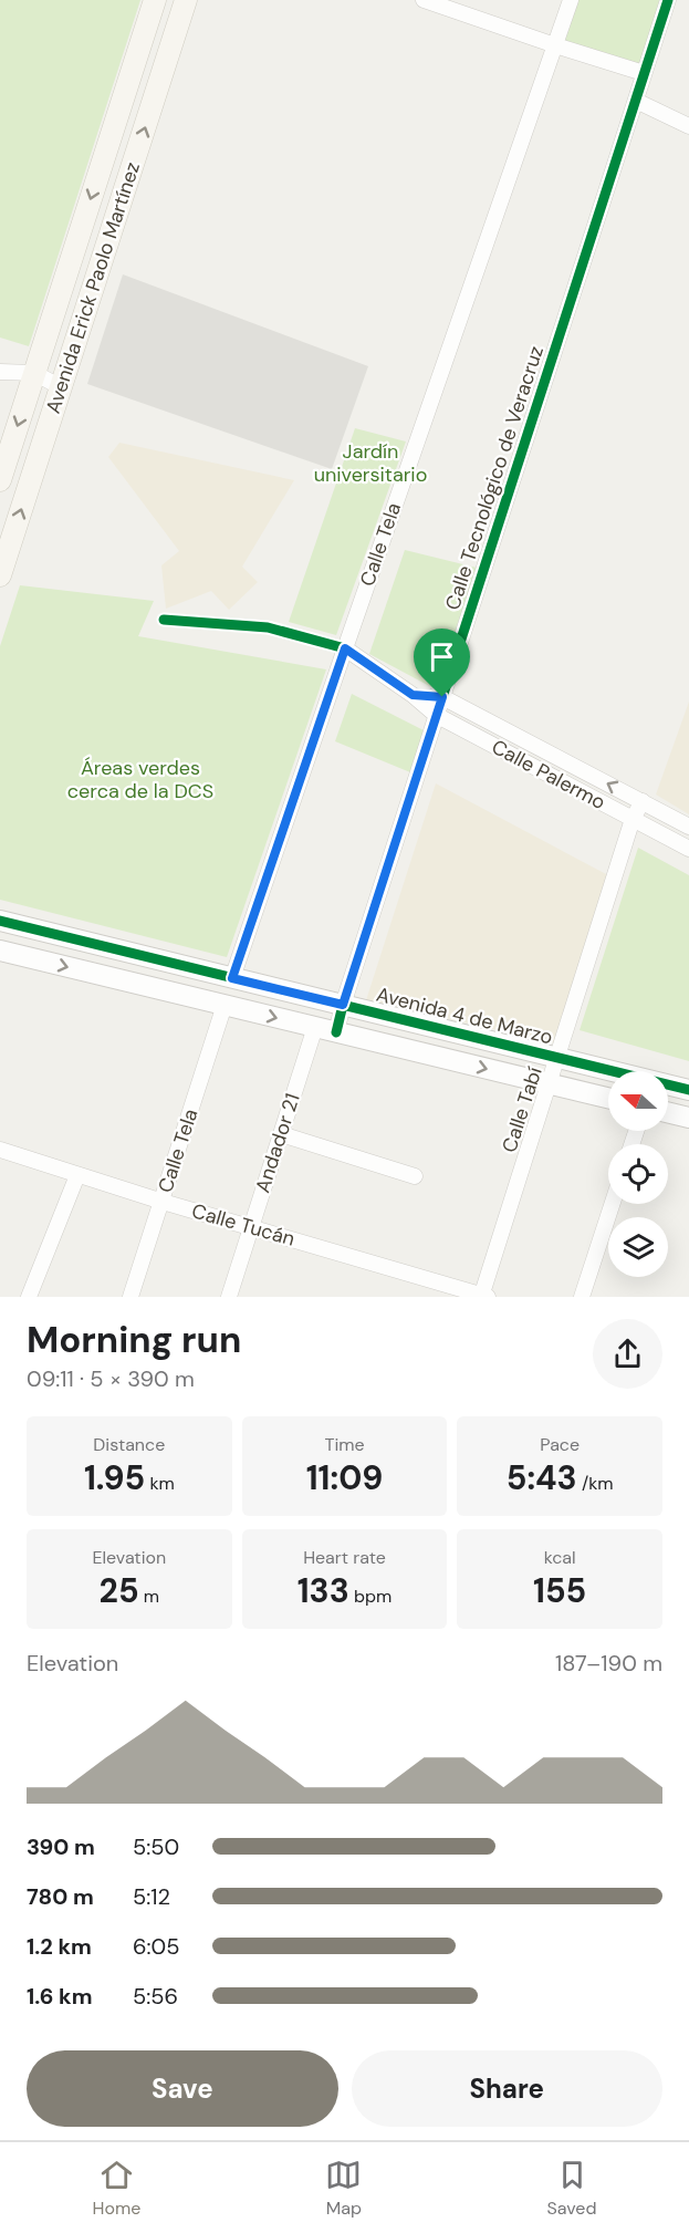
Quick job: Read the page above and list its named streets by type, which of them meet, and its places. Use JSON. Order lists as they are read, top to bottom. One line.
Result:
{"streets":{"main road":["Avenida Erick Paolo Martínez"],"street":["Calle Tecnológico de Veracruz","Calle Tela","Calle Palermo","Avenida 4 de Marzo","Calle Tabí","Andador 21","Calle Tucán"]},"crossings":[["Calle Tecnológico de Veracruz","Calle Palermo"],["Calle Tecnológico de Veracruz","Avenida 4 de Marzo"],["Calle Tela","Calle Palermo"],["Calle Tela","Avenida 4 de Marzo"],["Calle Tela","Calle Tucán"],["Calle Palermo","Calle Tabí"],["Avenida 4 de Marzo","Calle Tabí"],["Calle Tabí","Calle Tucán"],["Andador 21","Calle Tucán"]],"parks":["Jardín universitario","Áreas verdes cerca de la DCS"],"north":"left","page":{"heading":["Morning run","09:11 · 5 × 390 m"],"stats":[["Distance","1.95 km"],["Time","11:09"],["Pace","5:43 /km"],["Elevation","25 m"],["Heart rate","133 bpm"],["kcal","155"]],"chart":["Elevation","187–190 m"],"list":[{"name":"390 m","note":"5:50"},{"name":"780 m","note":"5:12"},{"name":"1.2 km","note":"6:05"},{"name":"1.6 km","note":"5:56"}],"buttons":["Save","Share"],"tabs":["Home","Map","Saved"]}}
